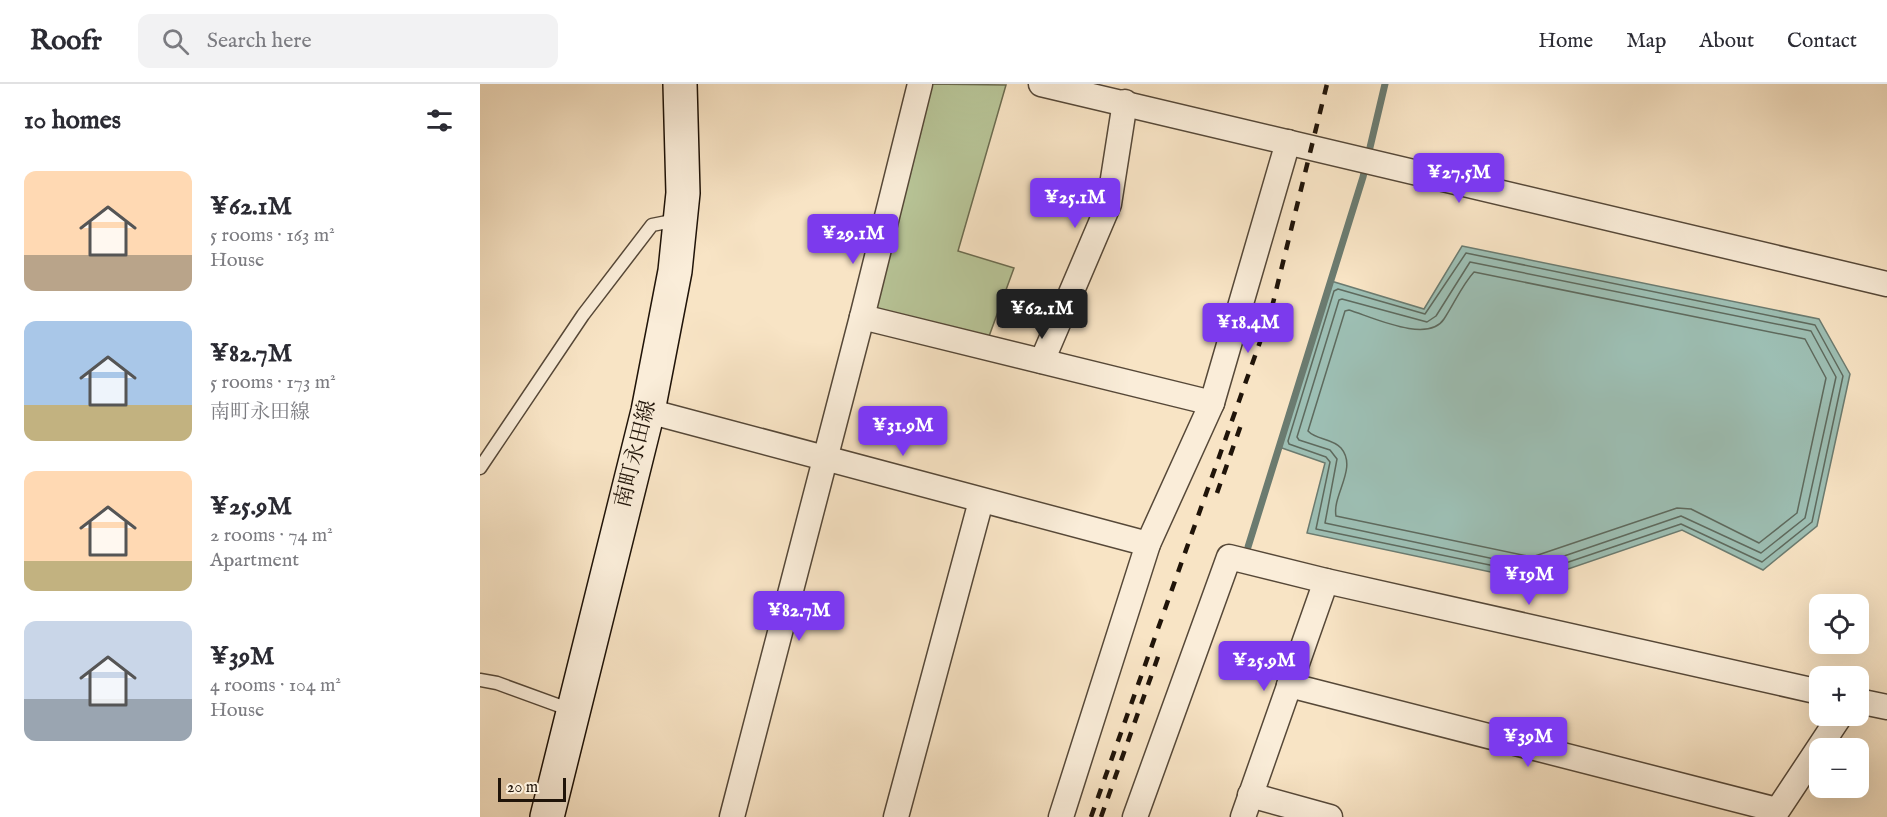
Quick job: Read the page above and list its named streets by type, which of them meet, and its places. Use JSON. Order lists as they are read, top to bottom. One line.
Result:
{"streets":{"street":["南町永田線"]},"scale_bar":"20 m","page":{"header":"Roofr","search":"Search here","nav":["Home","Map","About","Contact"],"heading":"10 homes","price":["¥27.5M","¥25.1M","¥29.1M","¥62.1M","¥18.4M","¥31.9M","¥19M","¥82.7M","¥25.9M","¥39M"],"list":[{"name":"¥62.1M","note":"5 rooms · 163 m² · House"},{"name":"¥82.7M","note":"5 rooms · 173 m² · 南町永田線"},{"name":"¥25.9M","note":"2 rooms · 74 m² · Apartment"},{"name":"¥39M","note":"4 rooms · 104 m² · House"}],"map_buttons":["+","−"],"scale":"20 m"}}
